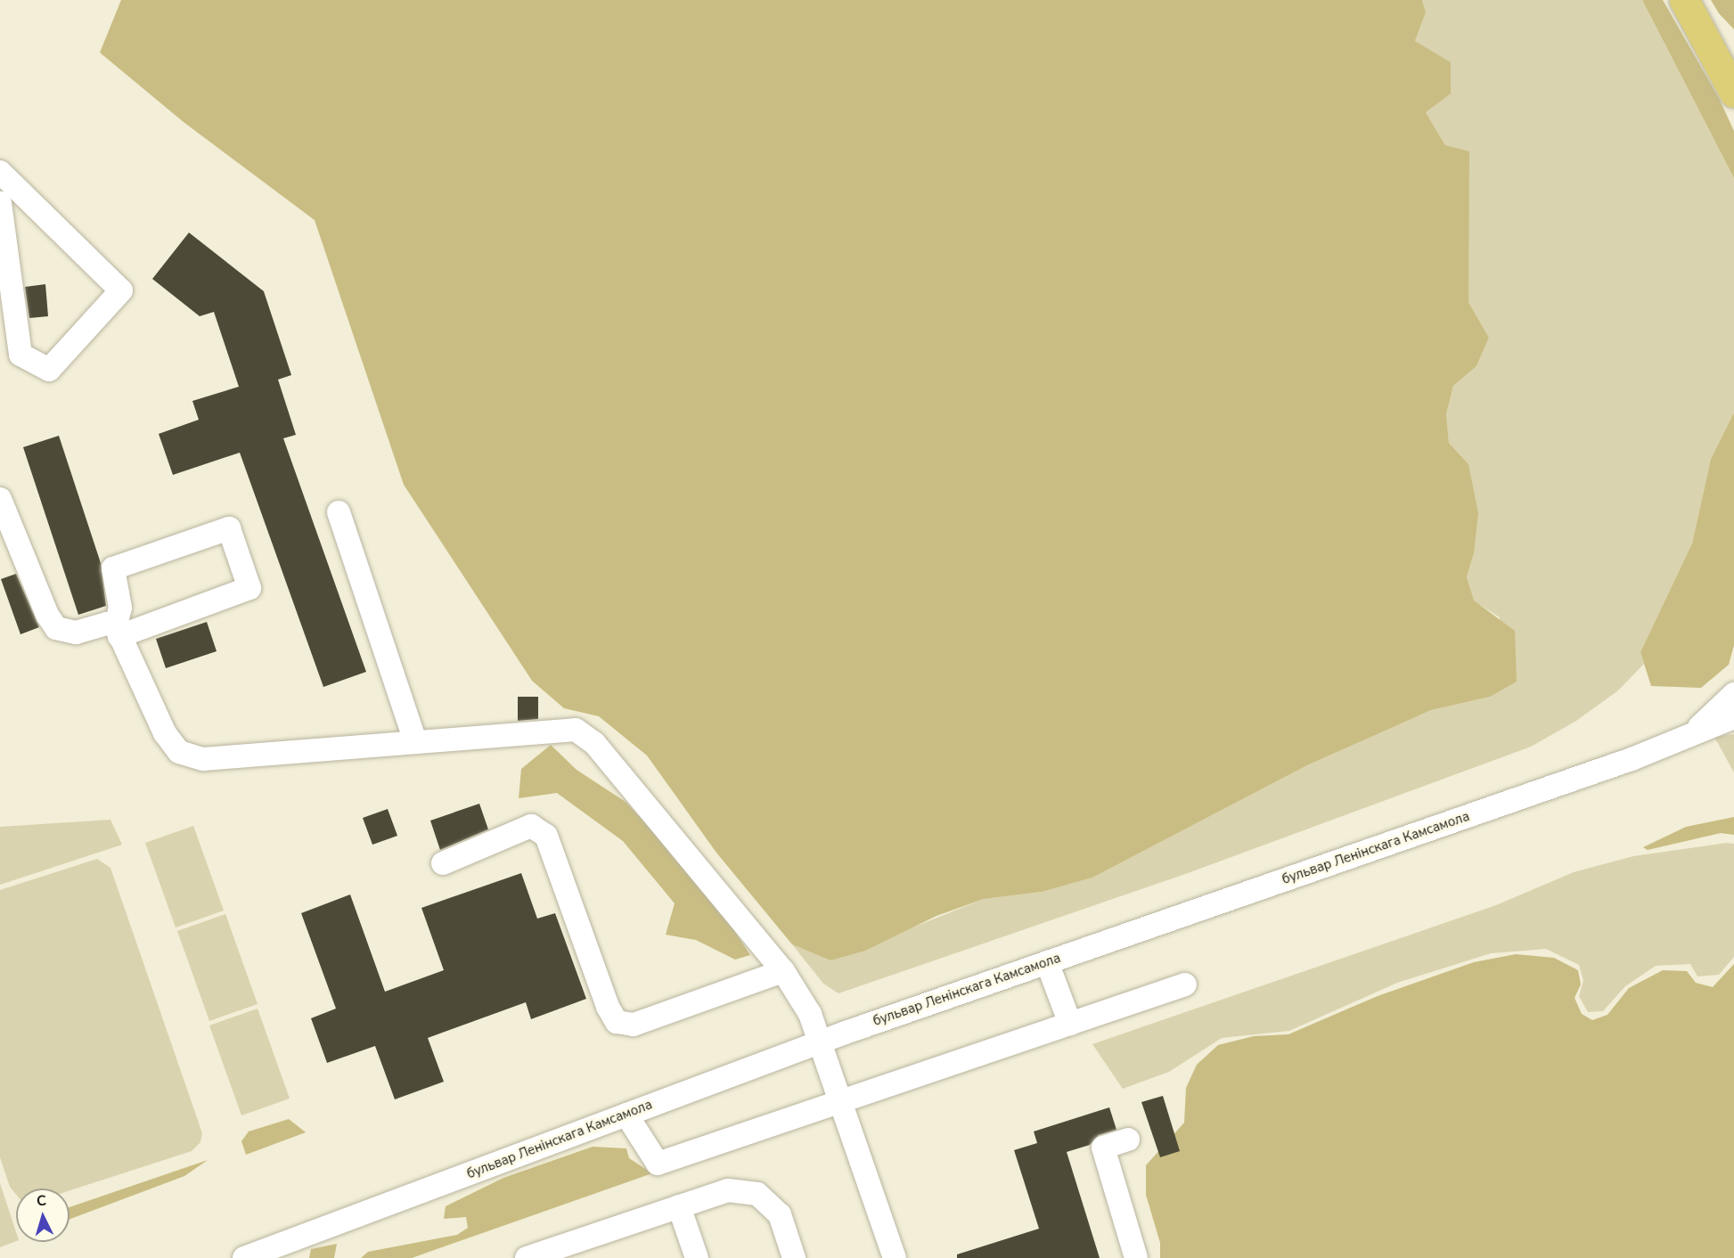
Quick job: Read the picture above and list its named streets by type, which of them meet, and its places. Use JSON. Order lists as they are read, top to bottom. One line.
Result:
{"streets":{"street":["бульвар Ленінскага Камсамола"]},"north":"top"}
